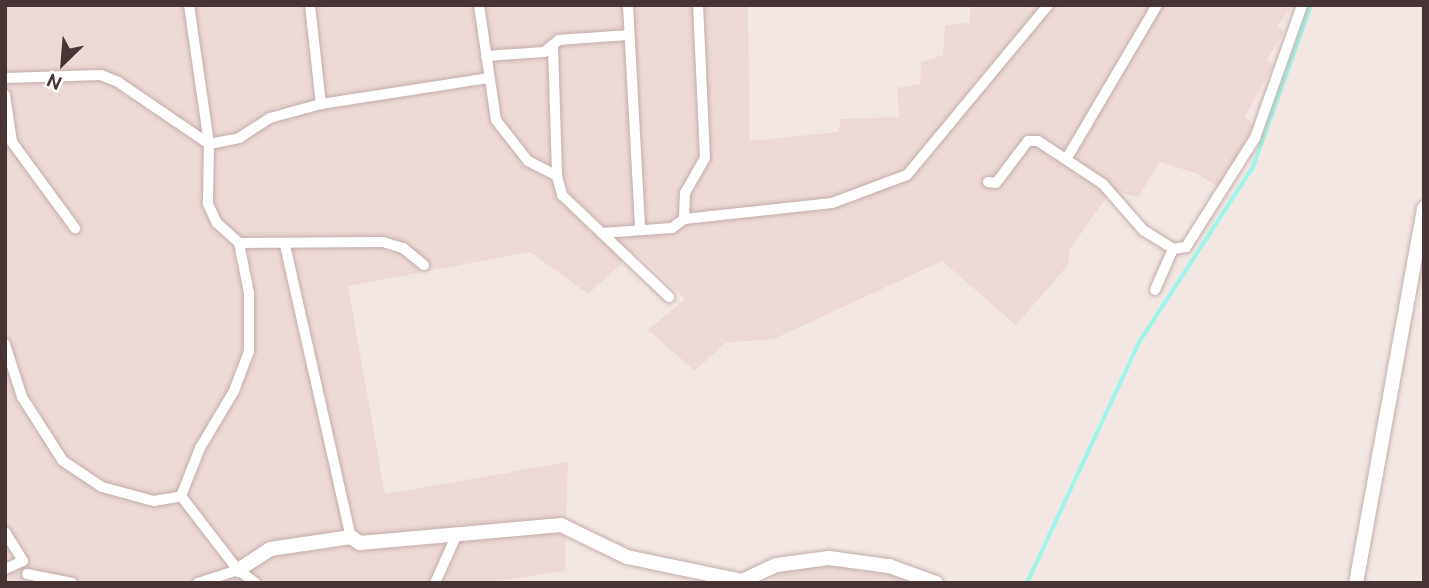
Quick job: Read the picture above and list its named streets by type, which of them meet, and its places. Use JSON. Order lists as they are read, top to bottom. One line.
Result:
{"north":"bottom left"}
